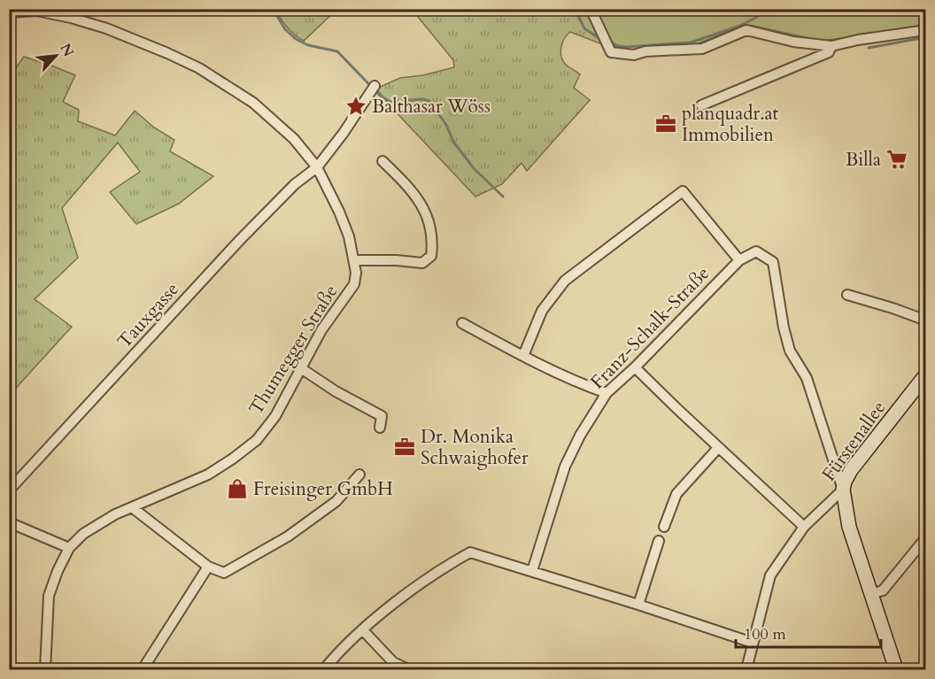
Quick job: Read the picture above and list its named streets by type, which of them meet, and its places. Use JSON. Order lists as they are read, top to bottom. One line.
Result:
{"streets":{"street":["Tauxgasse","Franz-Schalk-Straße","Thumegger Straße","Fürstenallee"]},"crossings":[["Tauxgasse","Thumegger Straße"]],"places":{"place":["Balthasar Wöss"],"office":["planquadr.at Immobilien","Dr. Monika Schwaighofer"],"supermarket":["Billa"],"shop":["Freisinger GmbH"]},"scale_bar":"100 m","north":"top right"}
